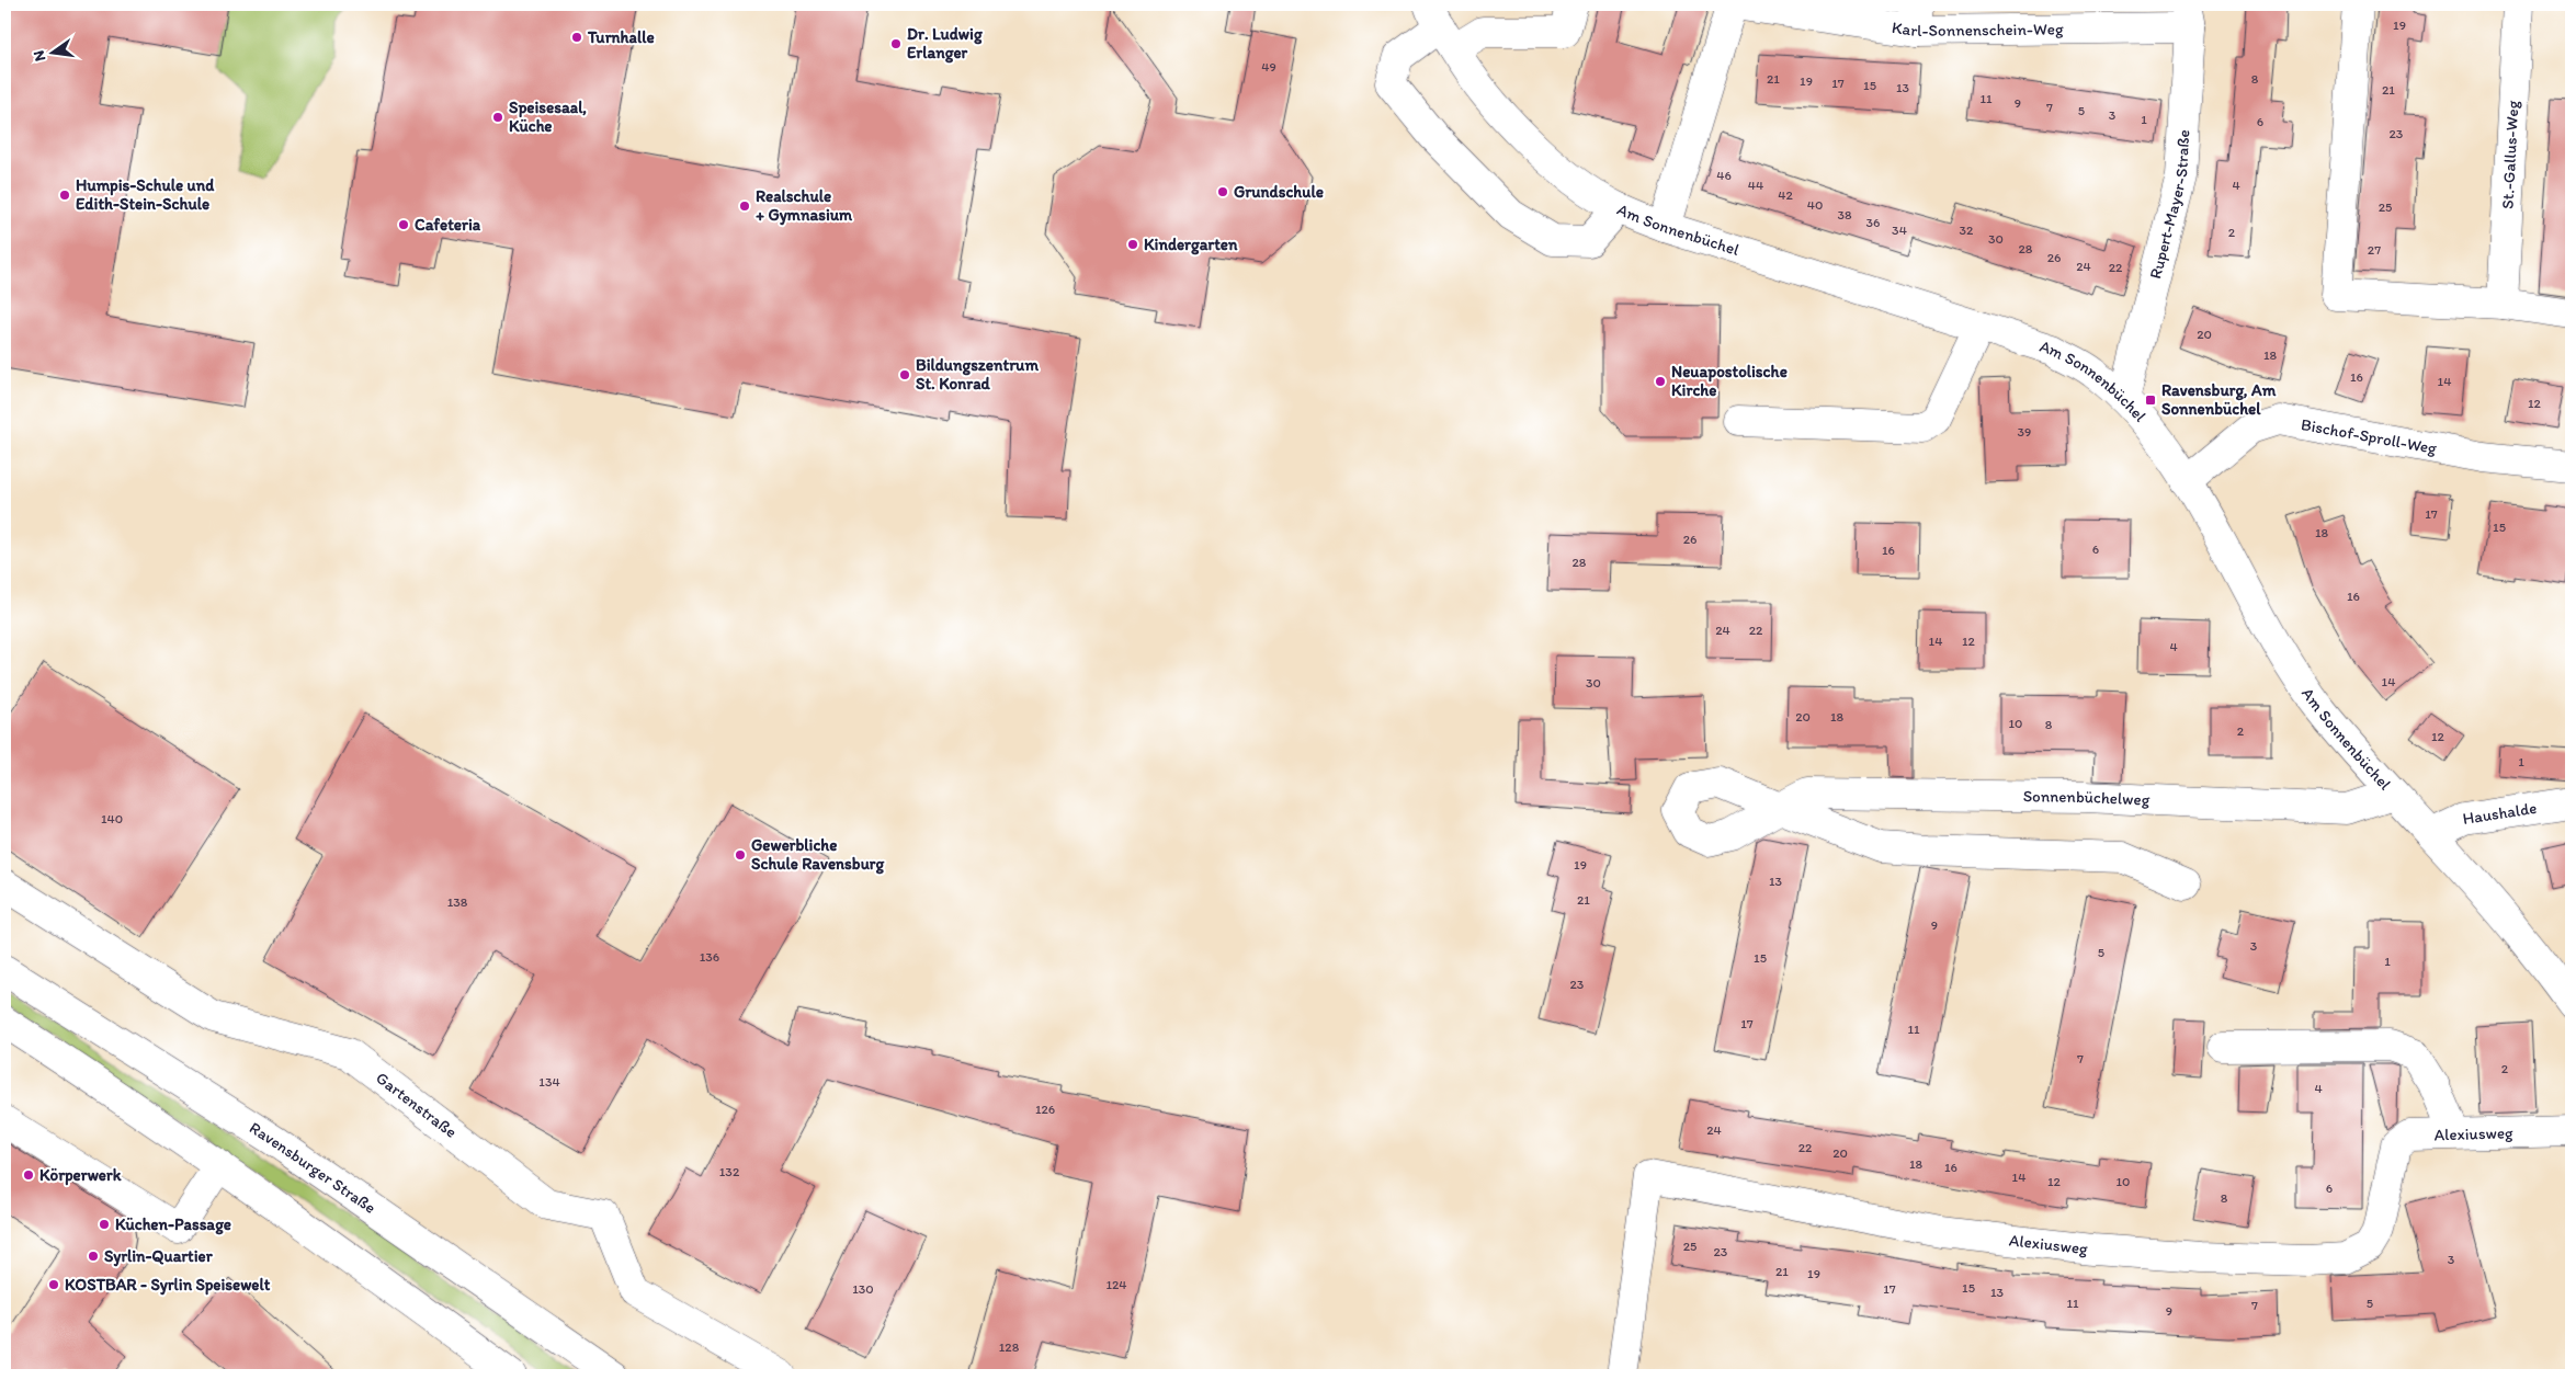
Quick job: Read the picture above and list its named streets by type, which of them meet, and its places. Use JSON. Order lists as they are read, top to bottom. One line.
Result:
{"streets":{"street":["Karl-Sonnenschein-Weg","St.-Gallus-Weg","Rupert-Mayer-Straße","Am Sonnenbüchel","Bischof-Sproll-Weg","Sonnenbüchelweg","Haushalde","Gartenstraße","Alexiusweg","Ravensburger Straße"]},"crossings":[["Karl-Sonnenschein-Weg","Rupert-Mayer-Straße"],["Karl-Sonnenschein-Weg","Am Sonnenbüchel"],["Rupert-Mayer-Straße","Am Sonnenbüchel"],["Am Sonnenbüchel","Bischof-Sproll-Weg"],["Am Sonnenbüchel","Sonnenbüchelweg"],["Am Sonnenbüchel","Haushalde"]],"places":{"other":["Turnhalle","Dr. Ludwig Erlanger","Speisesaal, Küche","Grundschule","Humpis-Schule und Edith-Stein-Schule","Realschule + Gymnasium","Cafeteria","Kindergarten","Bildungszentrum St. Konrad","Neuapostolische Kirche","Gewerbliche Schule Ravensburg","Körperwerk","Küchen-Passage","Syrlin-Quartier","KOSTBAR - Syrlin Speisewelt"],"transit":["Ravensburg, Am Sonnenbüchel"]},"house_numbers":["19","49","21","8","19","17","15","13","21","11","9","7","5","3","1","6","23","46","44","4","42","40","25","38","36","34","32","2","30","28","27","26","24","22","20","18","16","14","12","39","17","15","18","26","6","16","28","16","24","22","14","12","4","14","30","20","18","10","8","2","12","1","140","19","13","21","138","9","3","5","136","15","1","23","17","11","7","2","134","4","126","24","22","20","18","16","132","14","12","10","6","8","25","23","3","21","19","124","15","130","17","13","11","5","7","9","128"],"north":"left"}
